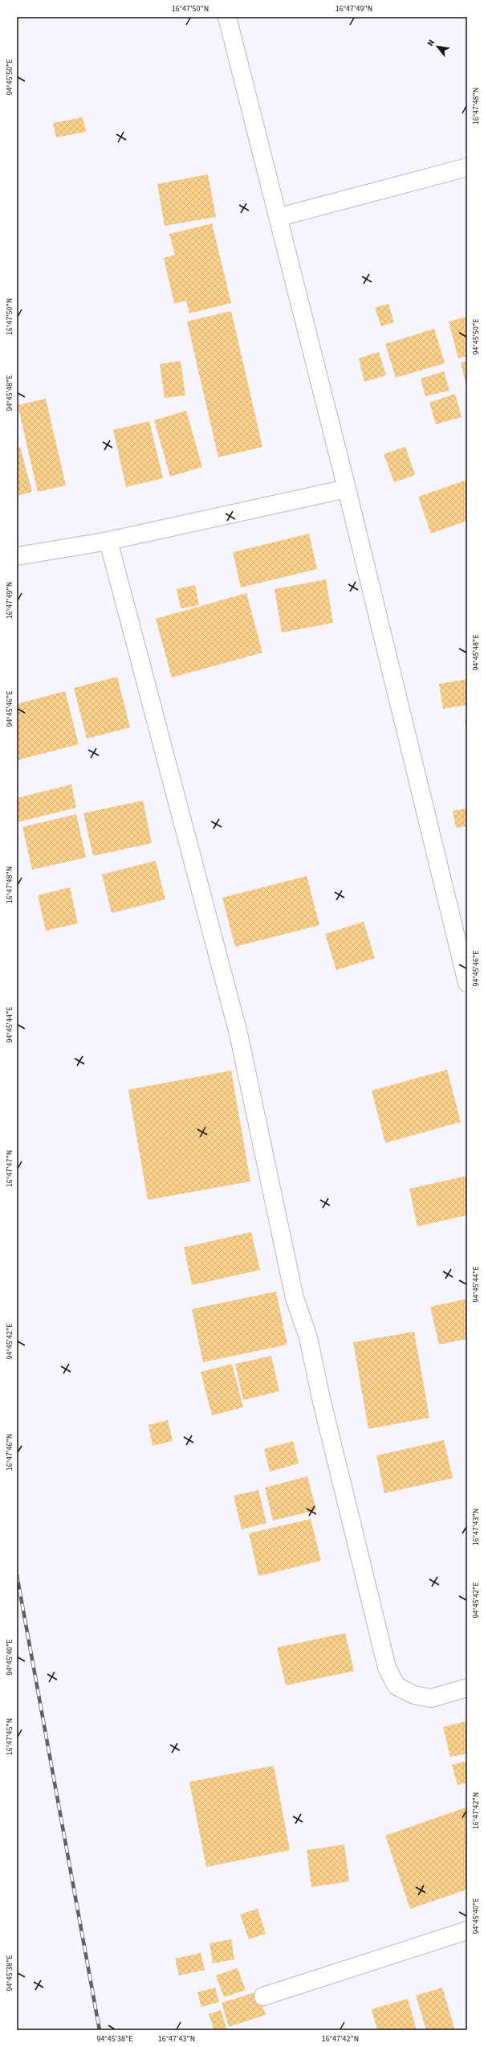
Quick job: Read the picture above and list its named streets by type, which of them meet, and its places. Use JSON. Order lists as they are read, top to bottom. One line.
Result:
{"north":"top left","coordinates":["16°47'50\"N","16°47'49\"N","94°45'50\"E","16°47'48\"N","94°45'48\"E","94°45'46\"E","94°45'44\"E","16°47'47\"N","94°45'42\"E","16°47'46\"N","16°47'43\"N","94°45'40\"E","16°47'45\"N","16°47'42\"N","94°45'38\"E"]}
